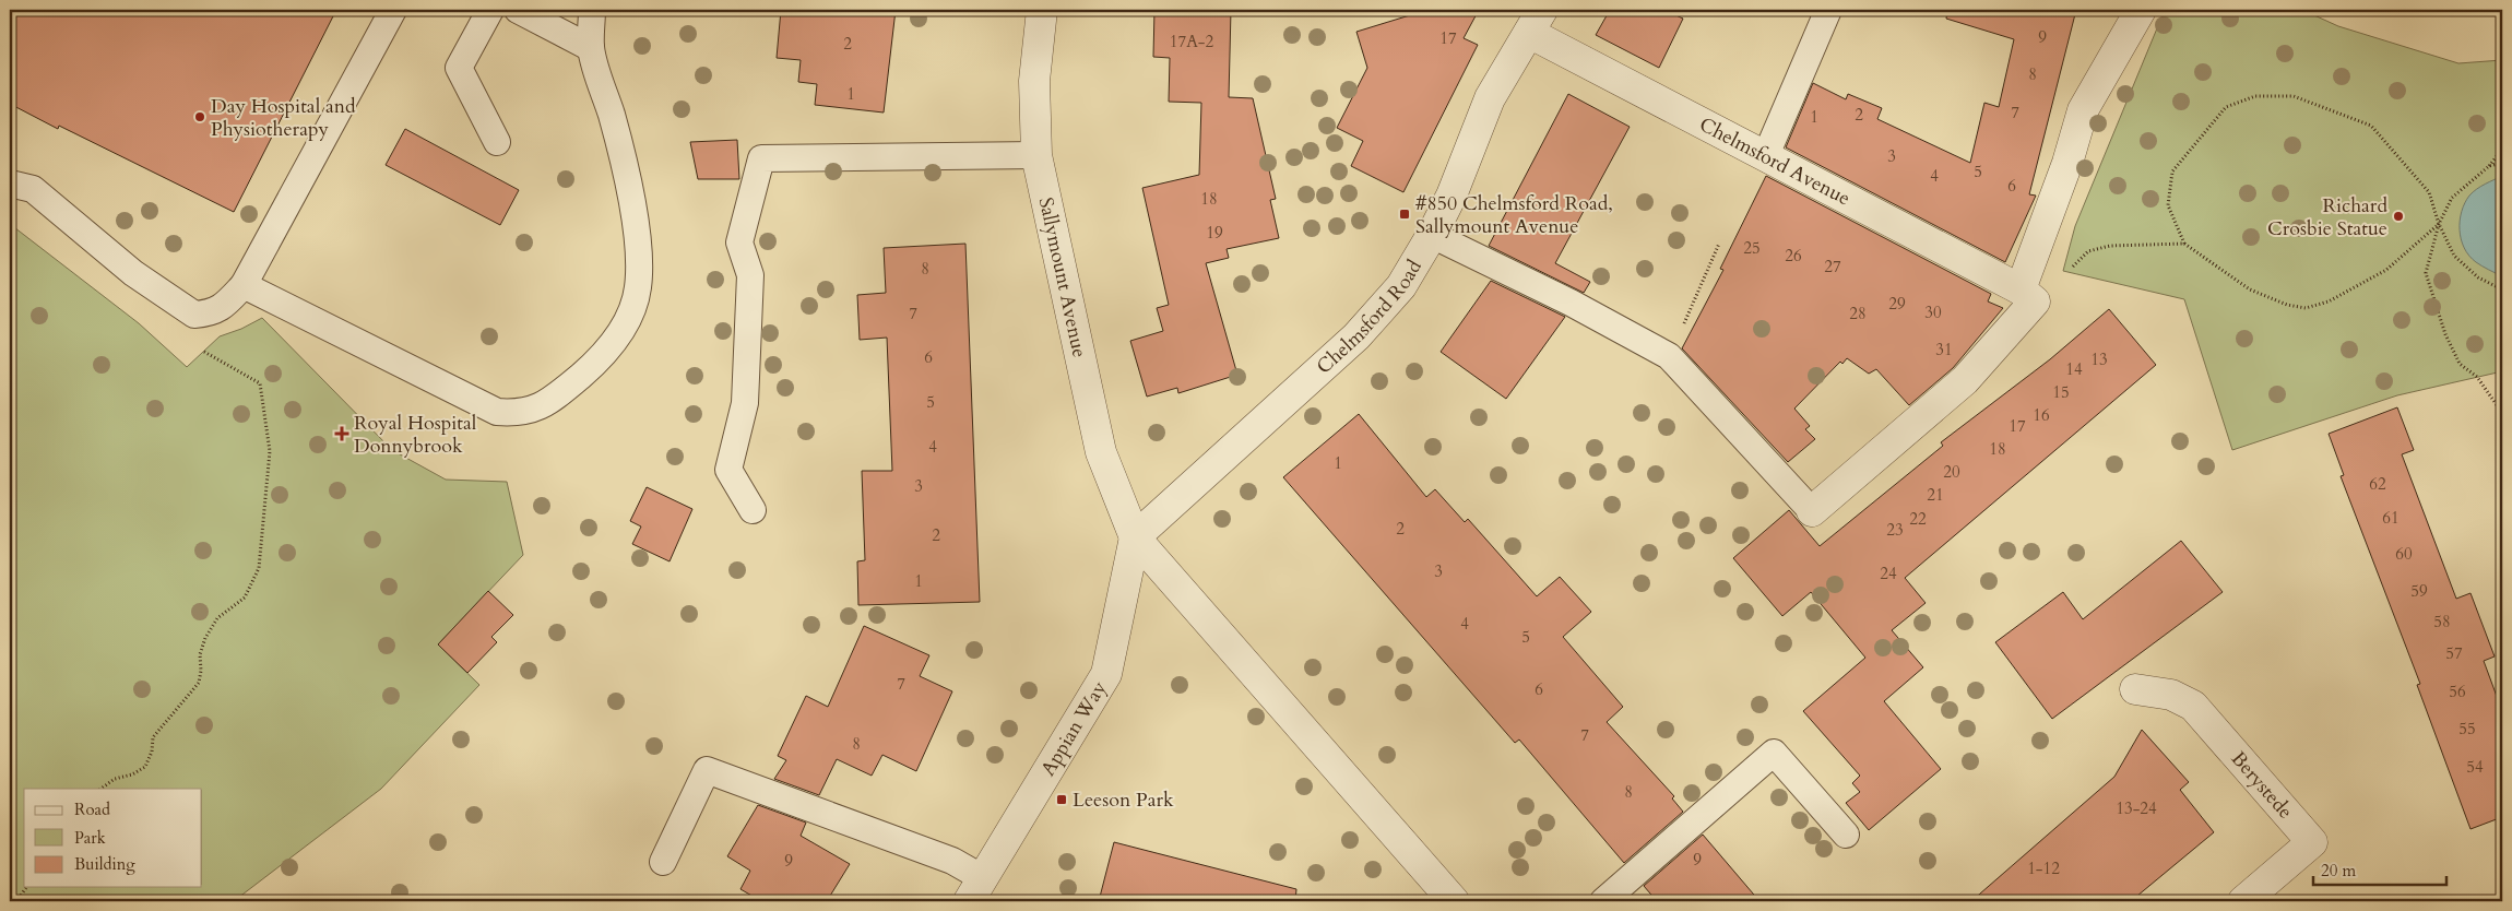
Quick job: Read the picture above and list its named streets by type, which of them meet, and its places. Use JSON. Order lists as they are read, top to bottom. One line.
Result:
{"streets":{"street":["Chelmsford Avenue","Sallymount Avenue","Chelmsford Road","Appian Way","Berystede"]},"crossings":[["Chelmsford Avenue","Chelmsford Road"],["Sallymount Avenue","Chelmsford Road"],["Sallymount Avenue","Appian Way"],["Chelmsford Road","Appian Way"]],"places":{"other":["Day Hospital and Physiotherapy","Richard Crosbie Statue"],"transit":["#850 Chelmsford Road, Sallymount Avenue","Leeson Park"],"health":["Royal Hospital Donnybrook"]},"house_numbers":["9","17","17A-2","2","8","1","7","2","1","3","5","4","6","18","19","25","26","27","8","29","30","7","28","31","6","13","14","15","5","16","17","4","18","1","20","62","3","21","61","22","2","23","2","60","3","24","1","59","58","4","5","57","7","6","56","55","7","8","54","8","13-24","9","9","1-12"],"legend":["Road","Park","Building"],"scale_bar":"20 m"}
